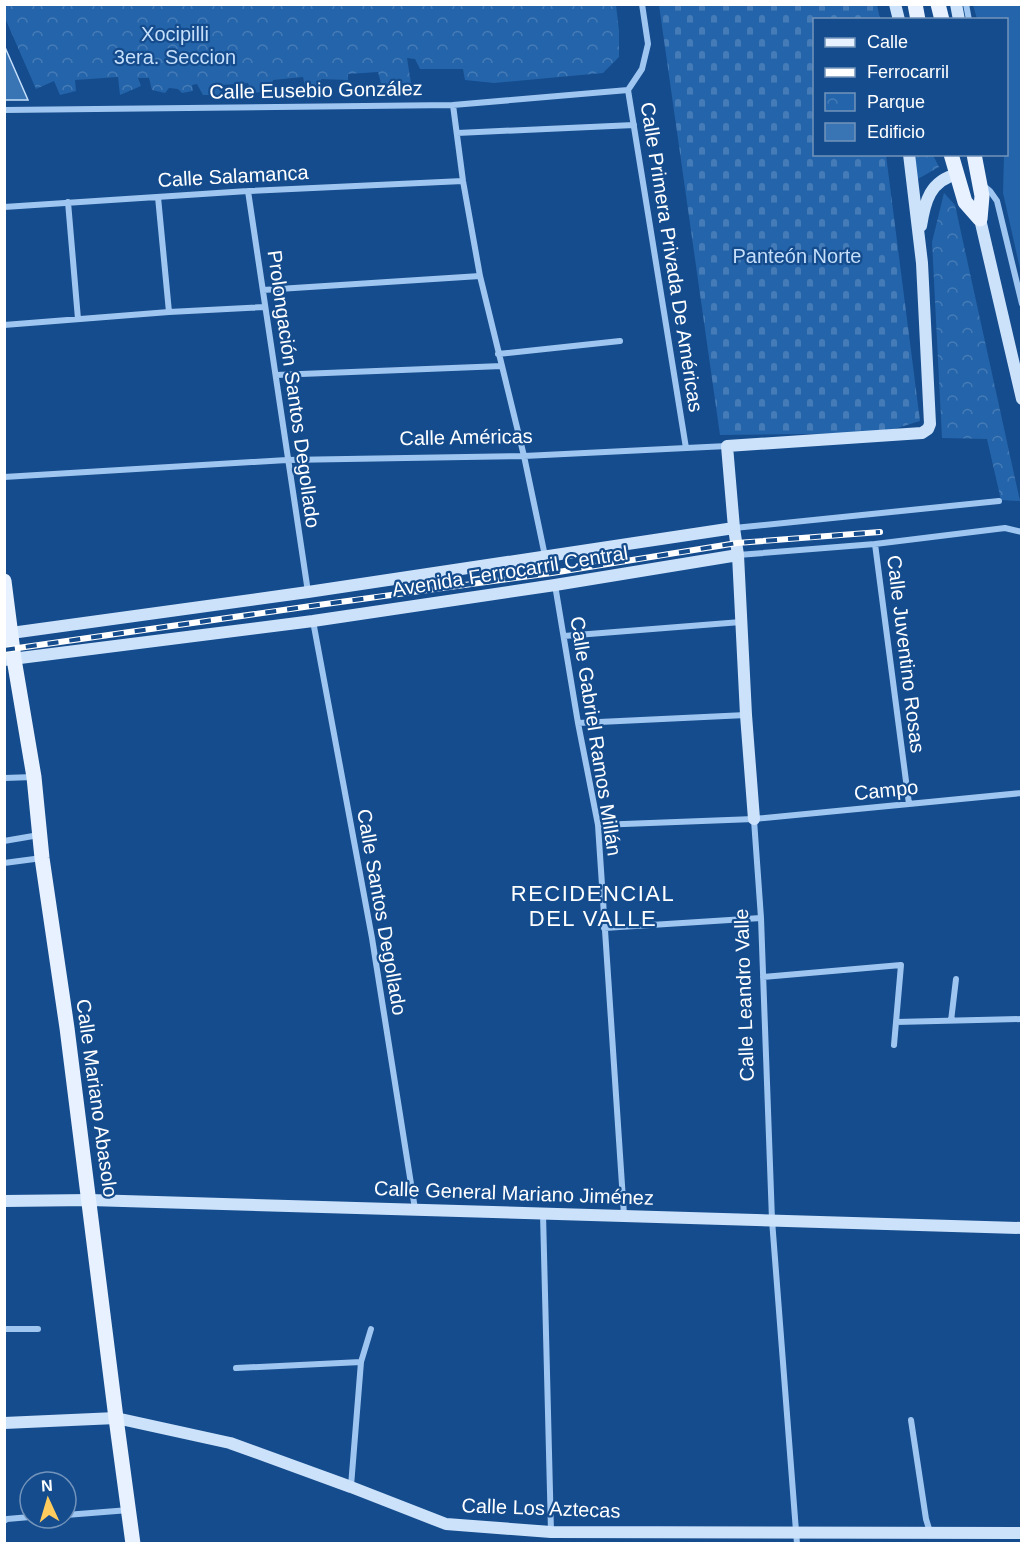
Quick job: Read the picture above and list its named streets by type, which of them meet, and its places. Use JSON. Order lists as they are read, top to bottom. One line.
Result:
{"streets":{"main road":["Calle Américas","Avenida Ferrocarril Central","Calle Leandro Valle","Calle Mariano Abasolo","Calle General Mariano Jiménez","Calle Los Aztecas"],"street":["Calle Eusebio González","Calle Salamanca","Calle Primera Privada De Américas","Prolongación Santos Degollado","Calle Juventino Rosas","Calle Gabriel Ramos Millán","Campo","Calle Santos Degollado"]},"crossings":[["Calle Eusebio González","Calle Primera Privada De Américas"],["Calle Salamanca","Prolongación Santos Degollado"],["Calle Primera Privada De Américas","Calle Américas"],["Prolongación Santos Degollado","Calle Américas"],["Prolongación Santos Degollado","Avenida Ferrocarril Central"],["Calle Américas","Calle Leandro Valle"],["Avenida Ferrocarril Central","Calle Juventino Rosas"],["Avenida Ferrocarril Central","Calle Gabriel Ramos Millán"],["Avenida Ferrocarril Central","Calle Santos Degollado"],["Avenida Ferrocarril Central","Calle Leandro Valle"],["Avenida Ferrocarril Central","Calle Mariano Abasolo"],["Calle Juventino Rosas","Campo"],["Calle Gabriel Ramos Millán","Campo"],["Calle Gabriel Ramos Millán","Calle General Mariano Jiménez"],["Campo","Calle Leandro Valle"],["Calle Santos Degollado","Calle General Mariano Jiménez"],["Calle Leandro Valle","Calle General Mariano Jiménez"],["Calle Leandro Valle","Calle Los Aztecas"],["Calle Mariano Abasolo","Calle General Mariano Jiménez"],["Calle Mariano Abasolo","Calle Los Aztecas"]],"districts":["RECIDENCIAL DEL VALLE"],"parks":["Xocipilli 3era. Seccion","Panteón Norte"],"legend":["Calle","Ferrocarril","Parque","Edificio"],"north":"top"}
